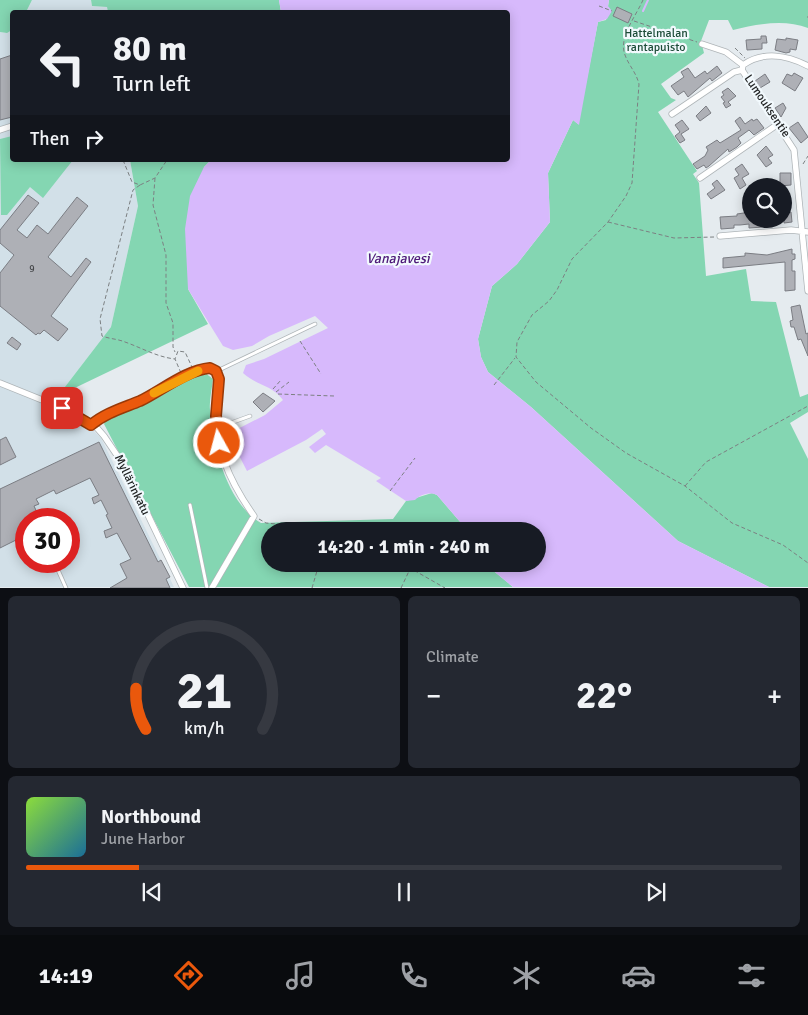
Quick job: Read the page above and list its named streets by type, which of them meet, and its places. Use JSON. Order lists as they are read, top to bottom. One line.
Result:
{"streets":{"street":["Lumouksentie","Myllärinkatu"]},"water":["Vanajavesi"],"parks":["Hattelmalan rantapuisto"],"house_numbers":["9"],"page":{"turn":["80 m","Turn left"],"then":"Then","limit":"30","trip":"14:20 · 1 min · 240 m","tile":"Climate","heat":["−","22°","+"],"song":["Northbound","June Harbor"],"tabs":"14:19","gauge":["21","km/h"]}}
